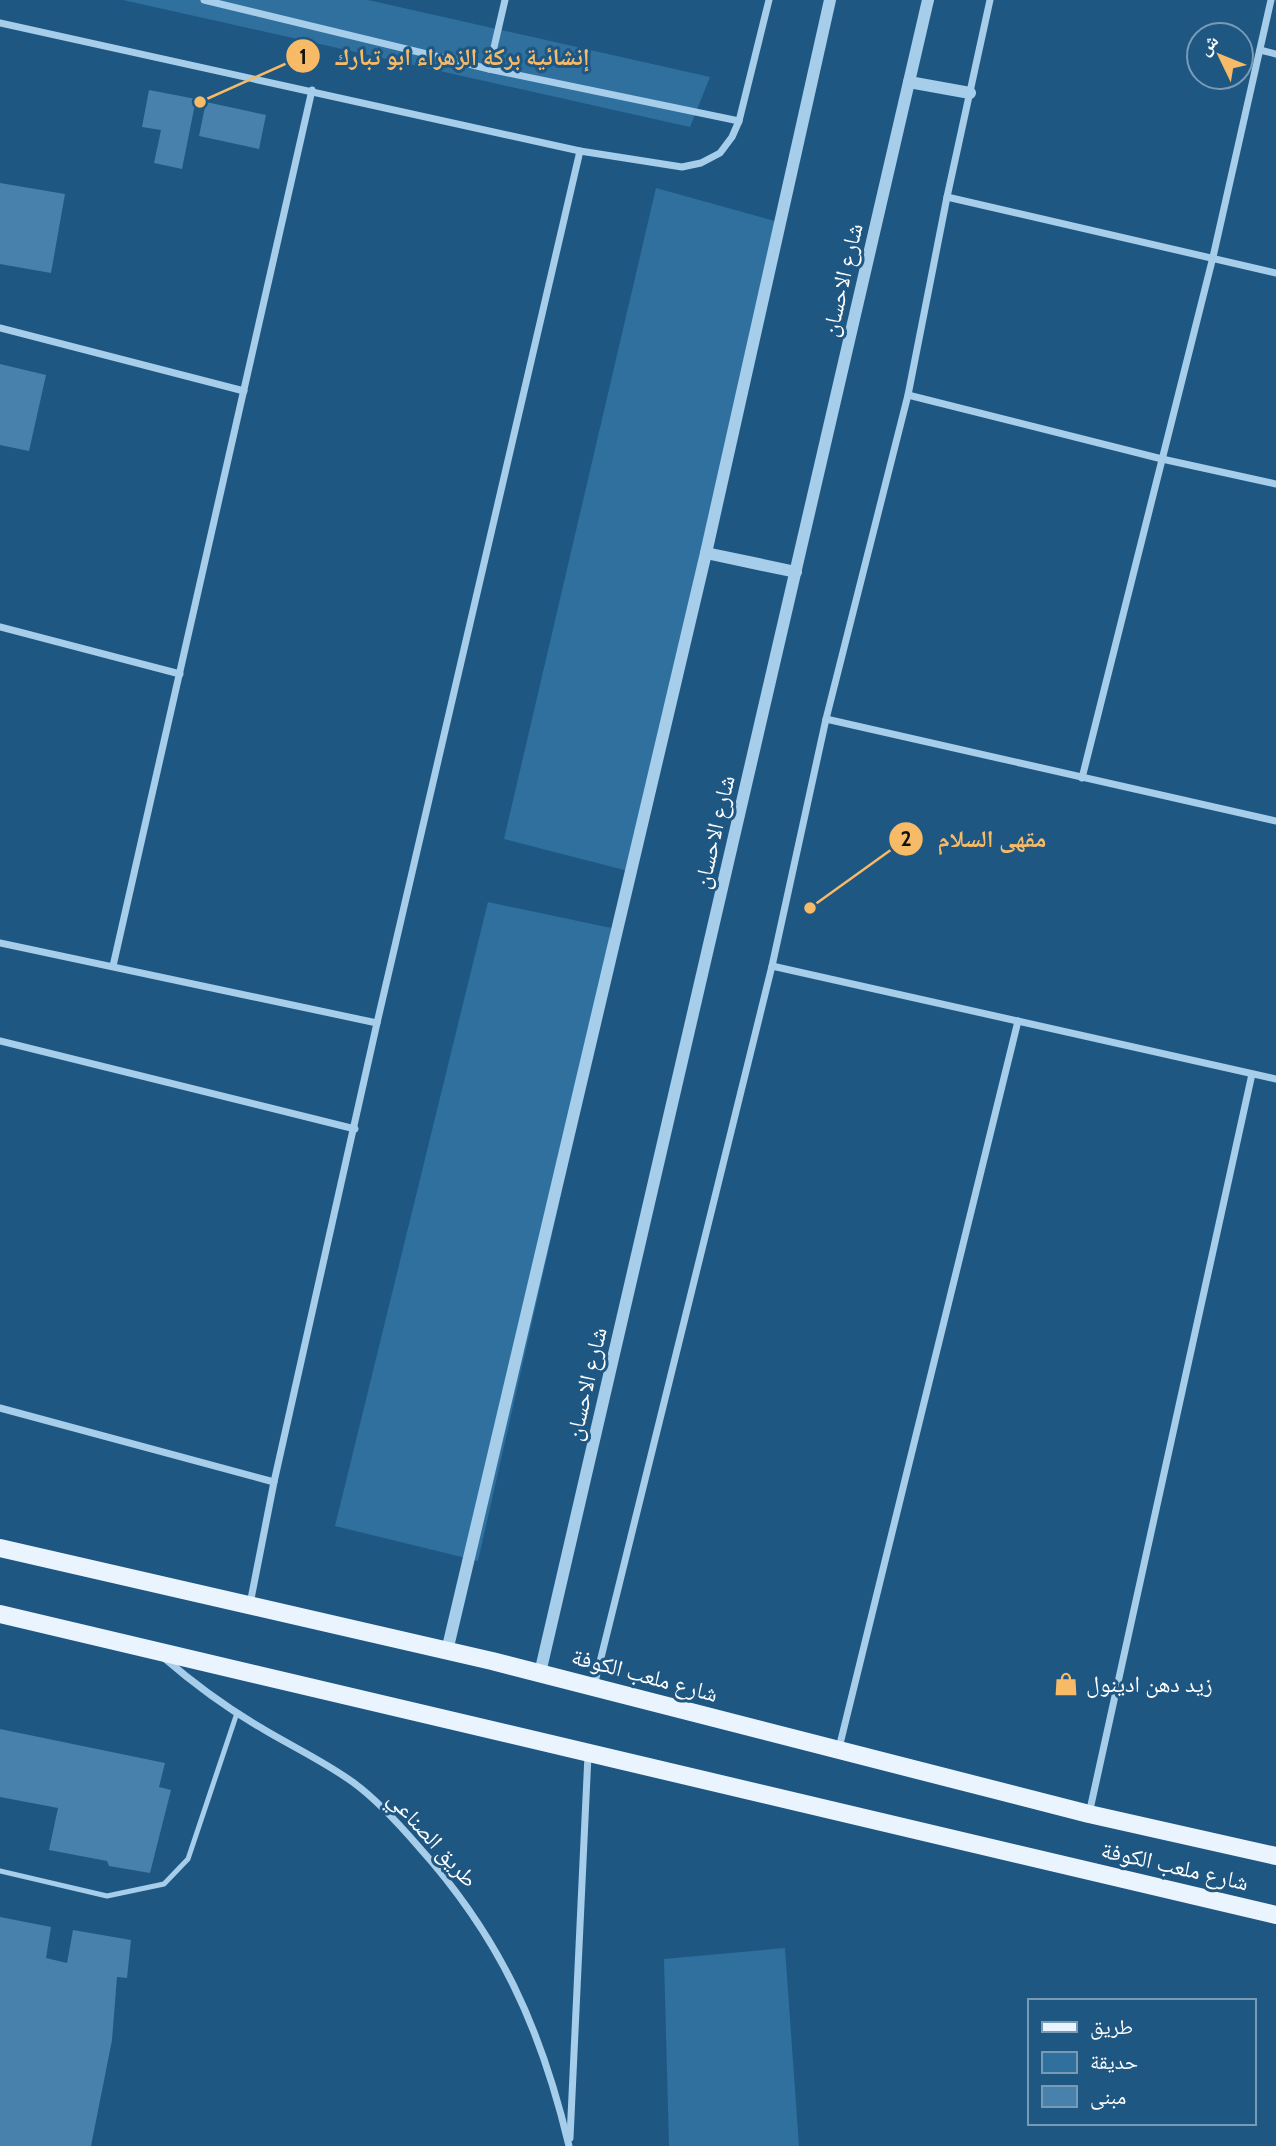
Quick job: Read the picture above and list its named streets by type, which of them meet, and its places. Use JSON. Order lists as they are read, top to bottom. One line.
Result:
{"streets":{"main road":["شارع ملعب الكوفة"],"street":["شارع الاحسان","طريق الصناعي"]},"crossings":[["شارع الاحسان","شارع ملعب الكوفة"],["شارع ملعب الكوفة","طريق الصناعي"]],"places":{"other":["إنشائية بركة الزهراء ابو تبارك","مقهى السلام"],"shop":["زيد دهن ادينول"]},"legend":["طريق","حديقة","مبنى"],"north":"top left"}
